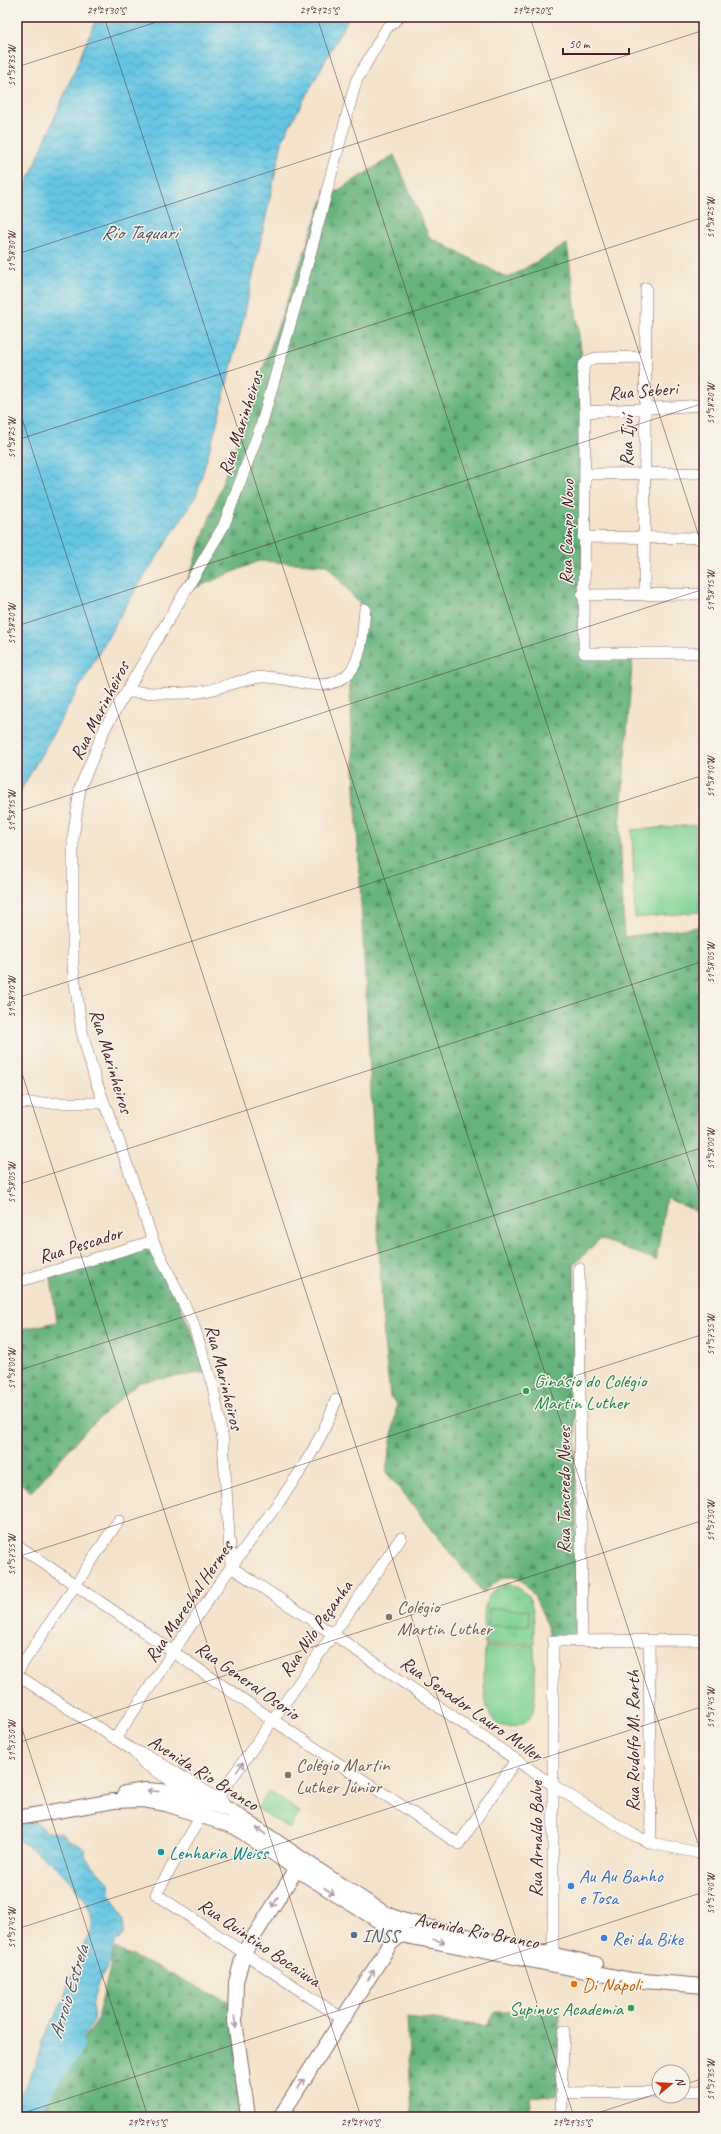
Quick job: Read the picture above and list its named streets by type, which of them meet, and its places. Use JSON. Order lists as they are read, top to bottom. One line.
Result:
{"streets":{"main road":["Avenida Rio Branco"],"street":["Rua Seberi","Rua Marinheiros","Rua Ijuí","Rua Campo Novo","Rua Pescador","Rua Tancredo Neves","Rua Marechal Hermes","Rua Nilo Peçanha","Rua General Osorio","Rua Senador Lauro Muller","Rua Rudolfo M. Rarth","Rua Arnaldo Balve","Rua Quintino Bocaiuva"]},"crossings":[["Rua Seberi","Rua Ijuí"],["Rua Seberi","Rua Campo Novo"],["Rua Marinheiros","Rua Pescador"],["Rua Marinheiros","Rua Marechal Hermes"],["Rua Marinheiros","Rua Senador Lauro Muller"],["Rua Ijuí","Rua Campo Novo"],["Rua Tancredo Neves","Rua Arnaldo Balve"],["Rua Marechal Hermes","Rua General Osorio"],["Rua Marechal Hermes","Rua Senador Lauro Muller"],["Rua Marechal Hermes","Avenida Rio Branco"],["Rua Nilo Peçanha","Rua General Osorio"],["Rua Nilo Peçanha","Rua Senador Lauro Muller"],["Rua Nilo Peçanha","Avenida Rio Branco"],["Rua General Osorio","Rua Senador Lauro Muller"],["Rua Senador Lauro Muller","Rua Rudolfo M. Rarth"],["Rua Senador Lauro Muller","Rua Arnaldo Balve"],["Avenida Rio Branco","Rua Arnaldo Balve"]],"water":["Rio Taquari","Arroio Estrela"],"places":["Ginásio do Colégio Martin Luther","Colégio Martin Luther","Colégio Martin Luther Júnior","Lenharia Weiss","Au Au Banho e Tosa","INSS","Rei da Bike","Di Nápoli","Supinus Academia"],"scale_bar":"50 m","north":"right","coordinates":["29°29'30\"S","29°29'25\"S","29°29'20\"S","51°58'35\"W","51°58'25\"W","51°58'30\"W","51°58'20\"W","51°58'15\"W","51°58'10\"W","51°58'05\"W","51°58'00\"W","51°57'55\"W","51°57'50\"W","51°57'45\"W","51°57'40\"W","51°57'35\"W","29°29'45\"S","29°29'40\"S","29°29'35\"S"]}
